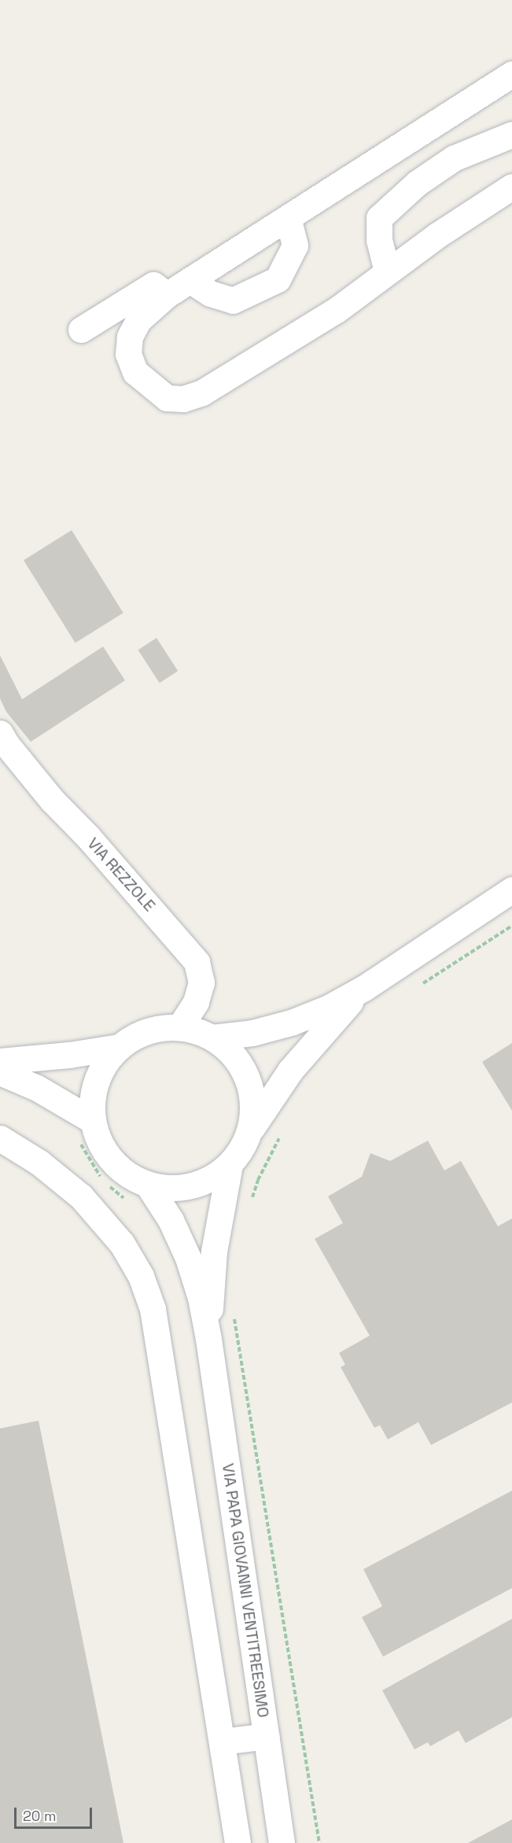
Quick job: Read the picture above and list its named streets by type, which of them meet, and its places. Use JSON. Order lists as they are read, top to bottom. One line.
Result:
{"streets":{"street":["VIA REZZOLE","VIA PAPA GIOVANNI VENTITREESIMO"]},"crossings":[["VIA REZZOLE","VIA PAPA GIOVANNI VENTITREESIMO"]],"scale_bar":"20 m"}
